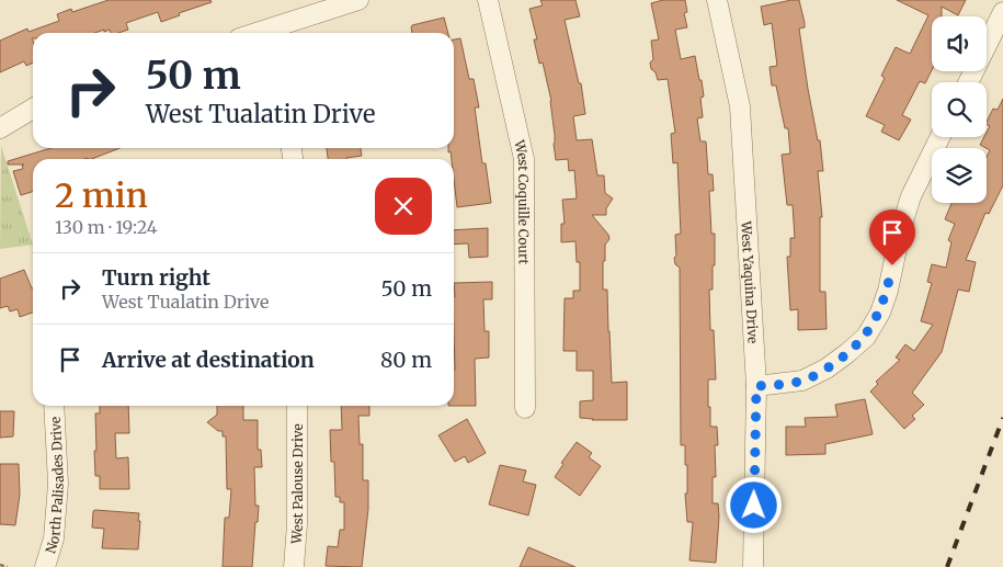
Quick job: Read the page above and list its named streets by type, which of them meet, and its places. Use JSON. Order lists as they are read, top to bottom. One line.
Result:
{"streets":{"street":["West Coquille Court","West Yaquina Drive","North Palisades Drive","West Palouse Drive"]},"page":{"turn":["50 m","West Tualatin Drive"],"heading":["2 min","130 m · 19:24"],"list":[{"name":"Turn right","note":"West Tualatin Drive","value":"50 m"},{"name":"Arrive at destination","value":"80 m"}]}}
